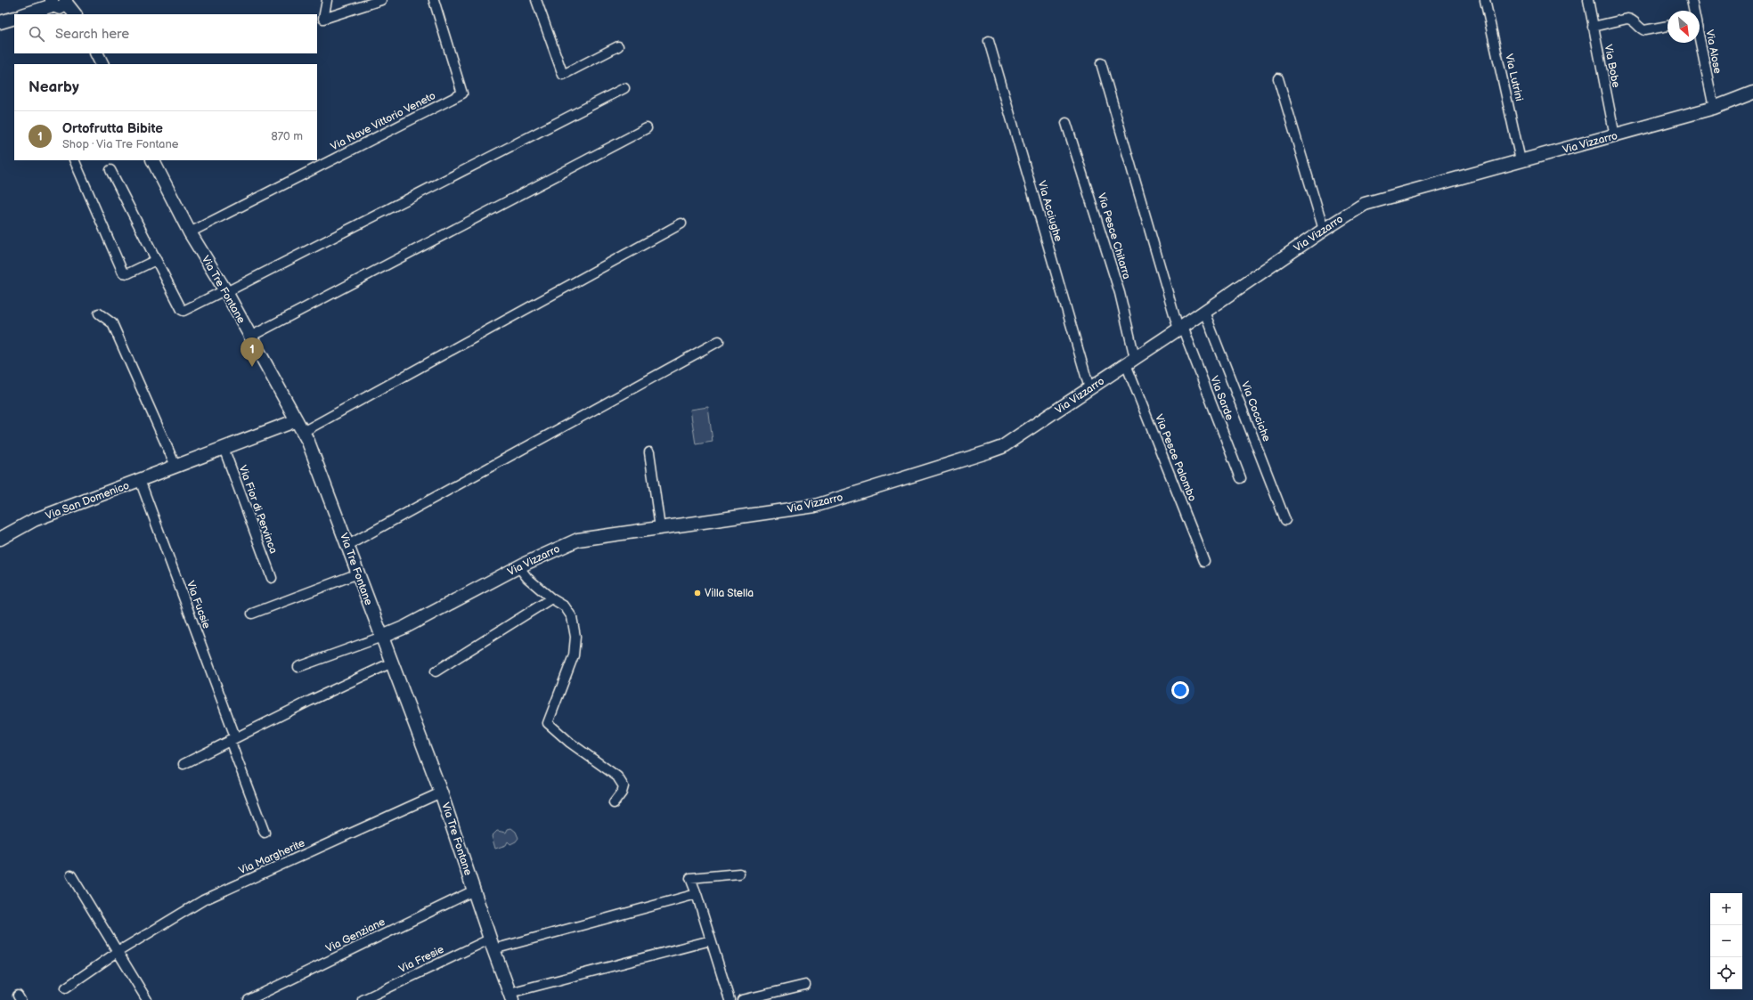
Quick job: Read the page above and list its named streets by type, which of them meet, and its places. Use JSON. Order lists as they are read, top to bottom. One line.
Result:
{"streets":{"street":["Via Alose","Via Bobe","Via Lutrini","Via Nave Vittorio Veneto","Via Vizzarro","Via Acciughe","Via Pesce Chitarra","Via Tre Fontane","Via Sarde","Via Cocciche","Via Pesce Palombo","Via San Domenico","Via Fior di Pervinca","Via Fucsie","Via Margherite","Via Genziane","Via Fresie"]},"crossings":[["Via Alose","Via Vizzarro"],["Via Bobe","Via Vizzarro"],["Via Lutrini","Via Vizzarro"],["Via Nave Vittorio Veneto","Via Tre Fontane"],["Via Vizzarro","Via Acciughe"],["Via Vizzarro","Via Pesce Chitarra"],["Via Vizzarro","Via Tre Fontane"],["Via Vizzarro","Via Sarde"],["Via Vizzarro","Via Cocciche"],["Via Vizzarro","Via Pesce Palombo"],["Via Pesce Chitarra","Via Pesce Palombo"],["Via Tre Fontane","Via San Domenico"],["Via Tre Fontane","Via Margherite"],["Via Tre Fontane","Via Genziane"],["Via Tre Fontane","Via Fresie"],["Via San Domenico","Via Fior di Pervinca"],["Via San Domenico","Via Fucsie"]],"places":["Villa Stella"],"north":"bottom right","page":{"search":"Search here","heading":"Nearby","list":[{"mark":"1","name":"Ortofrutta Bibite","note":"Shop · Via Tre Fontane","value":"870 m"}],"pins":"1","map_buttons":["+","−"]}}
